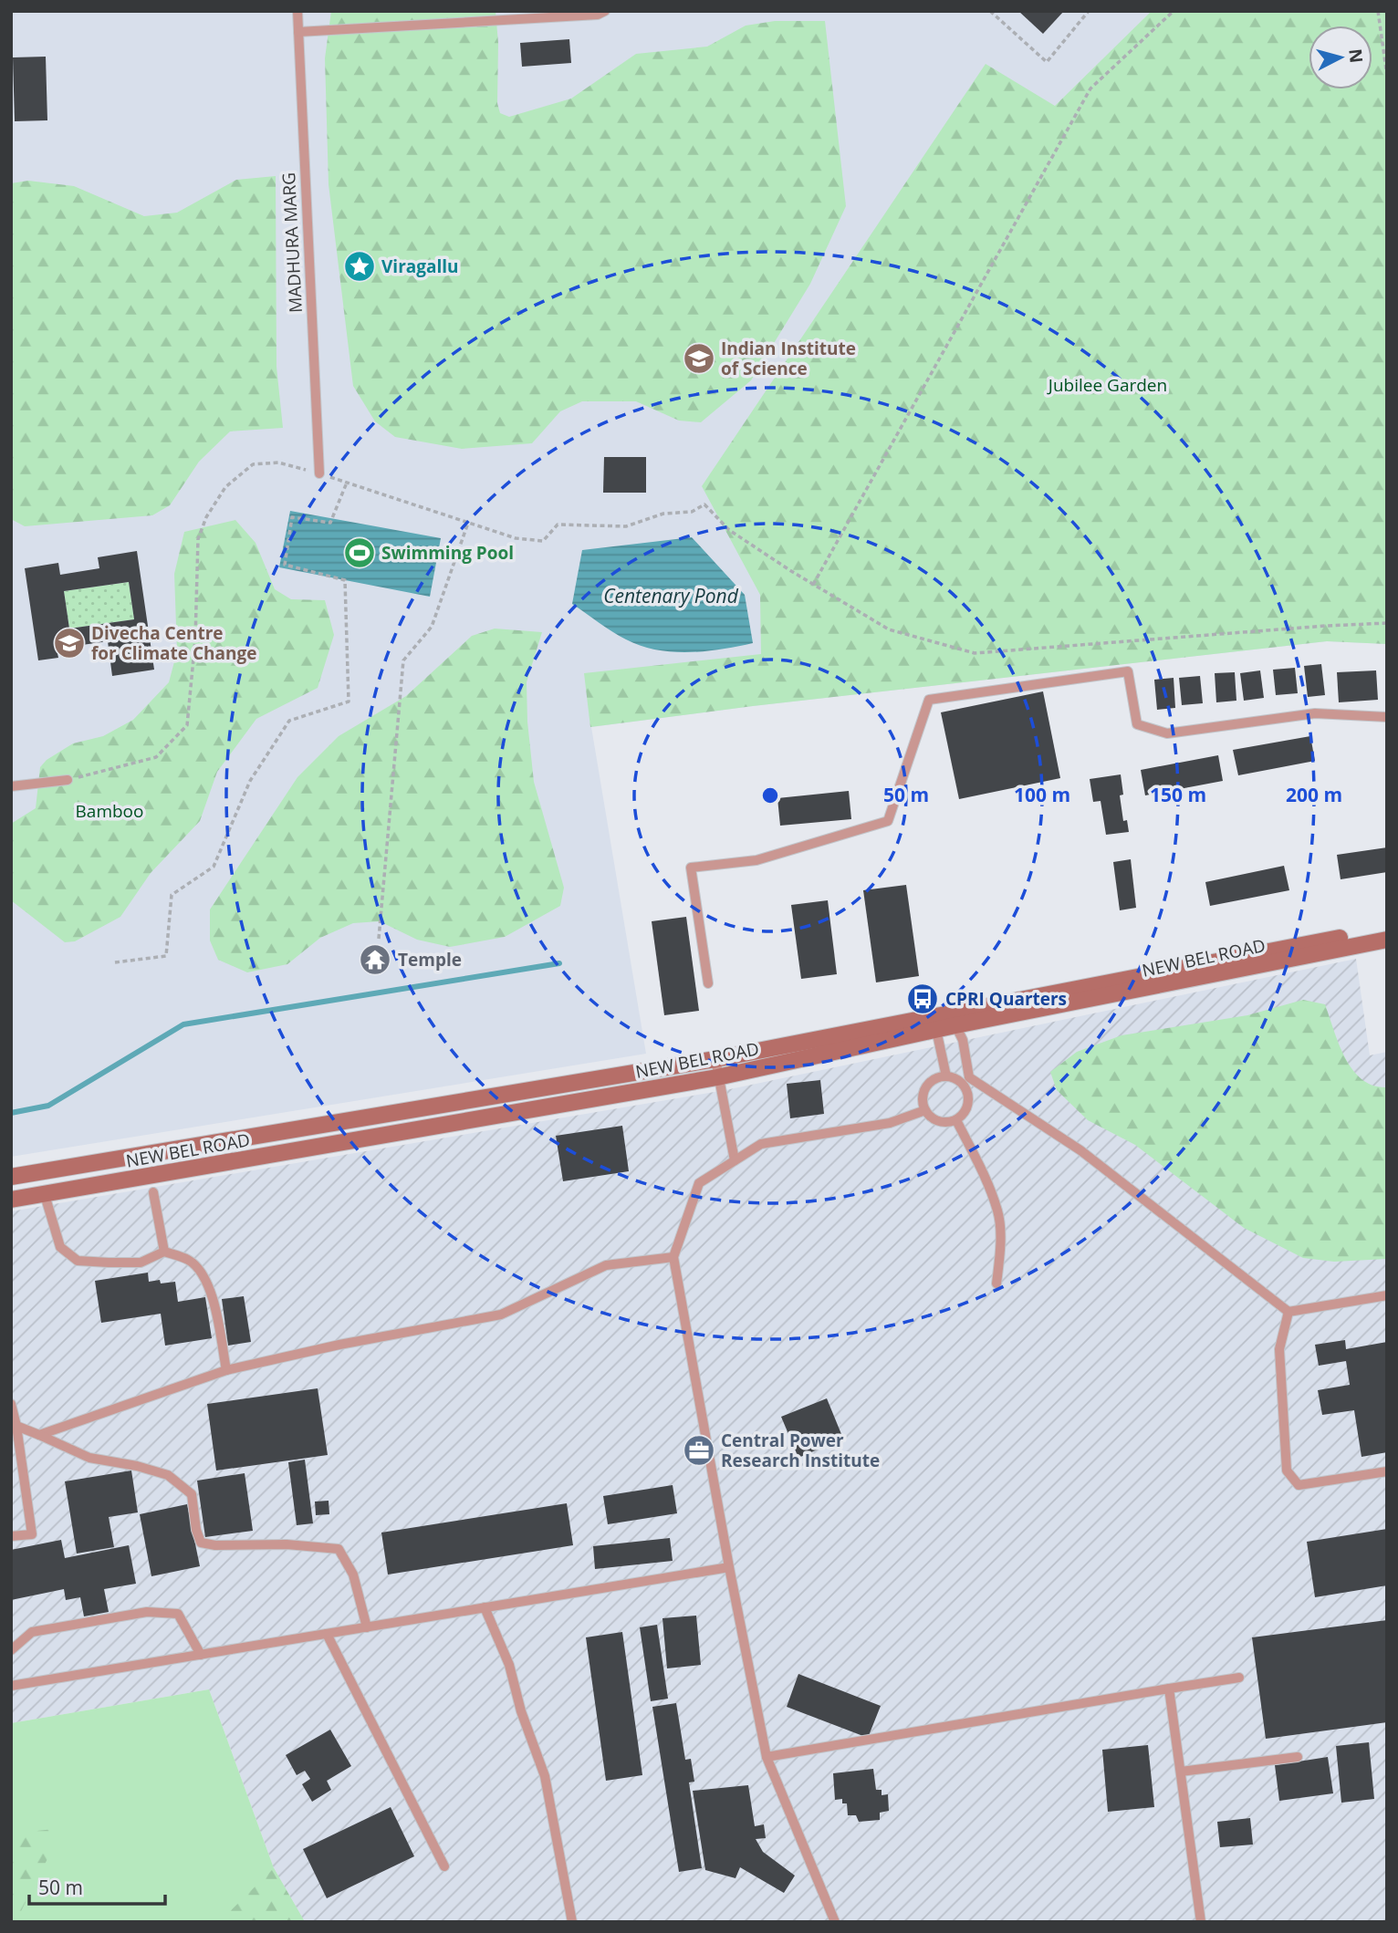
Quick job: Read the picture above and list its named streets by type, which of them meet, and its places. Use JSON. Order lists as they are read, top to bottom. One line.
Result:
{"streets":{"main road":["NEW BEL ROAD"],"lane":["MADHURA MARG"]},"water":["Centenary Pond"],"parks":["Jubilee Garden","Bamboo"],"places":{"place":["Viragallu"],"school or university":["Indian Institute of Science","Divecha Centre for Climate Change"],"sports":["Swimming Pool"],"temple":["Temple"],"bus stop":["CPRI Quarters"],"office":["Central Power Research Institute"]},"scale_bar":"50 m","north":"right","rings":["50 m","100 m","150 m","200 m"]}
